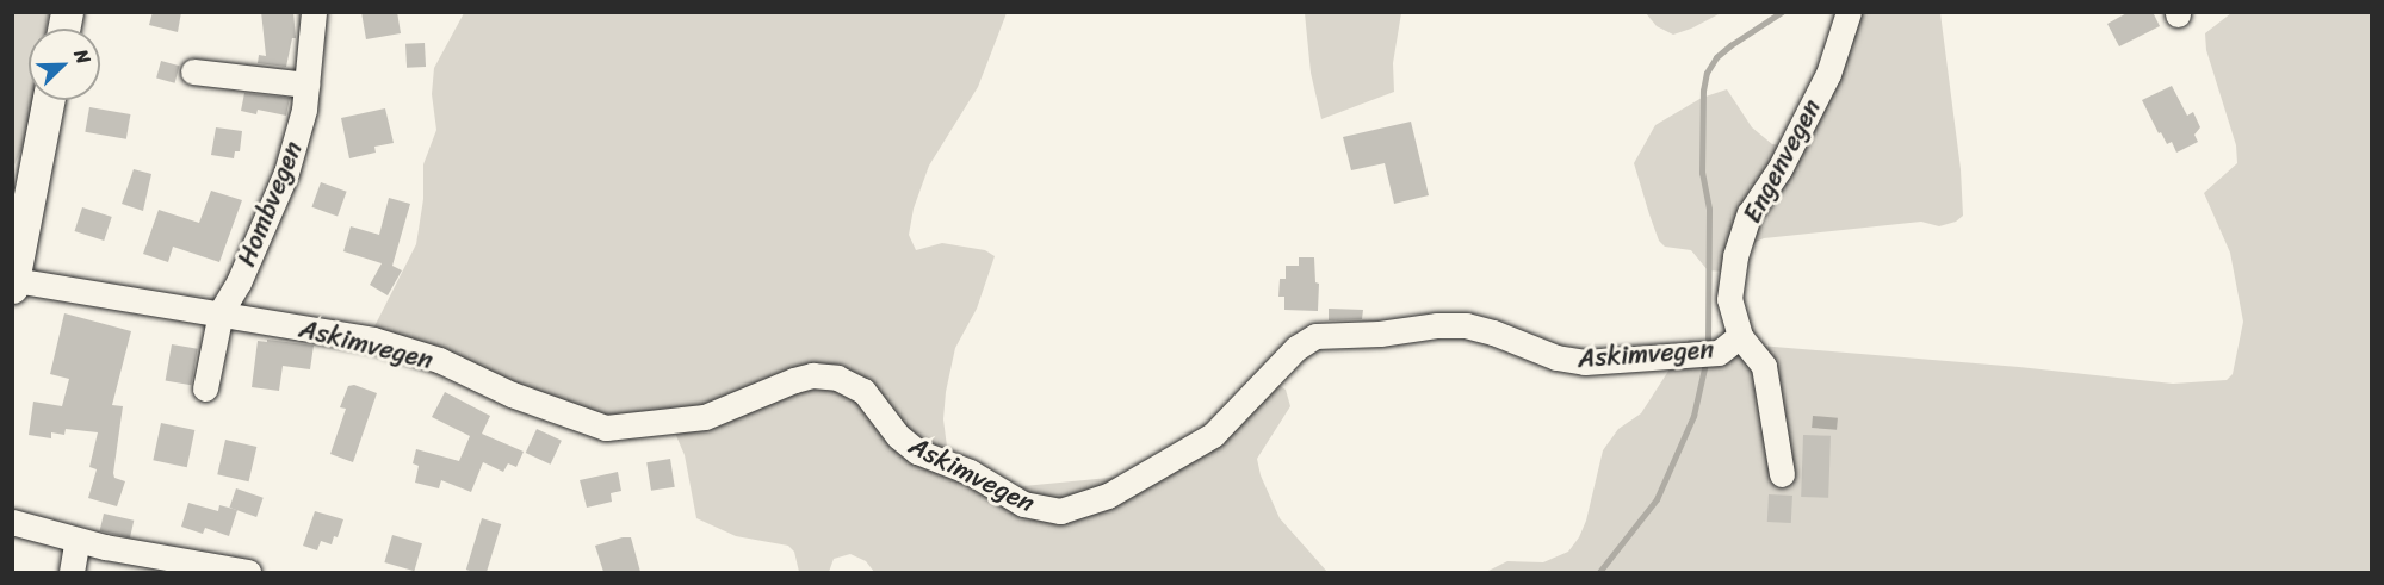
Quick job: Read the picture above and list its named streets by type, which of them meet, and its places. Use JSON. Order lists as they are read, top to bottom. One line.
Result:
{"streets":{"street":["Engenvegen","Hombvegen","Askimvegen"]},"crossings":[["Engenvegen","Askimvegen"],["Hombvegen","Askimvegen"]],"north":"top right"}
